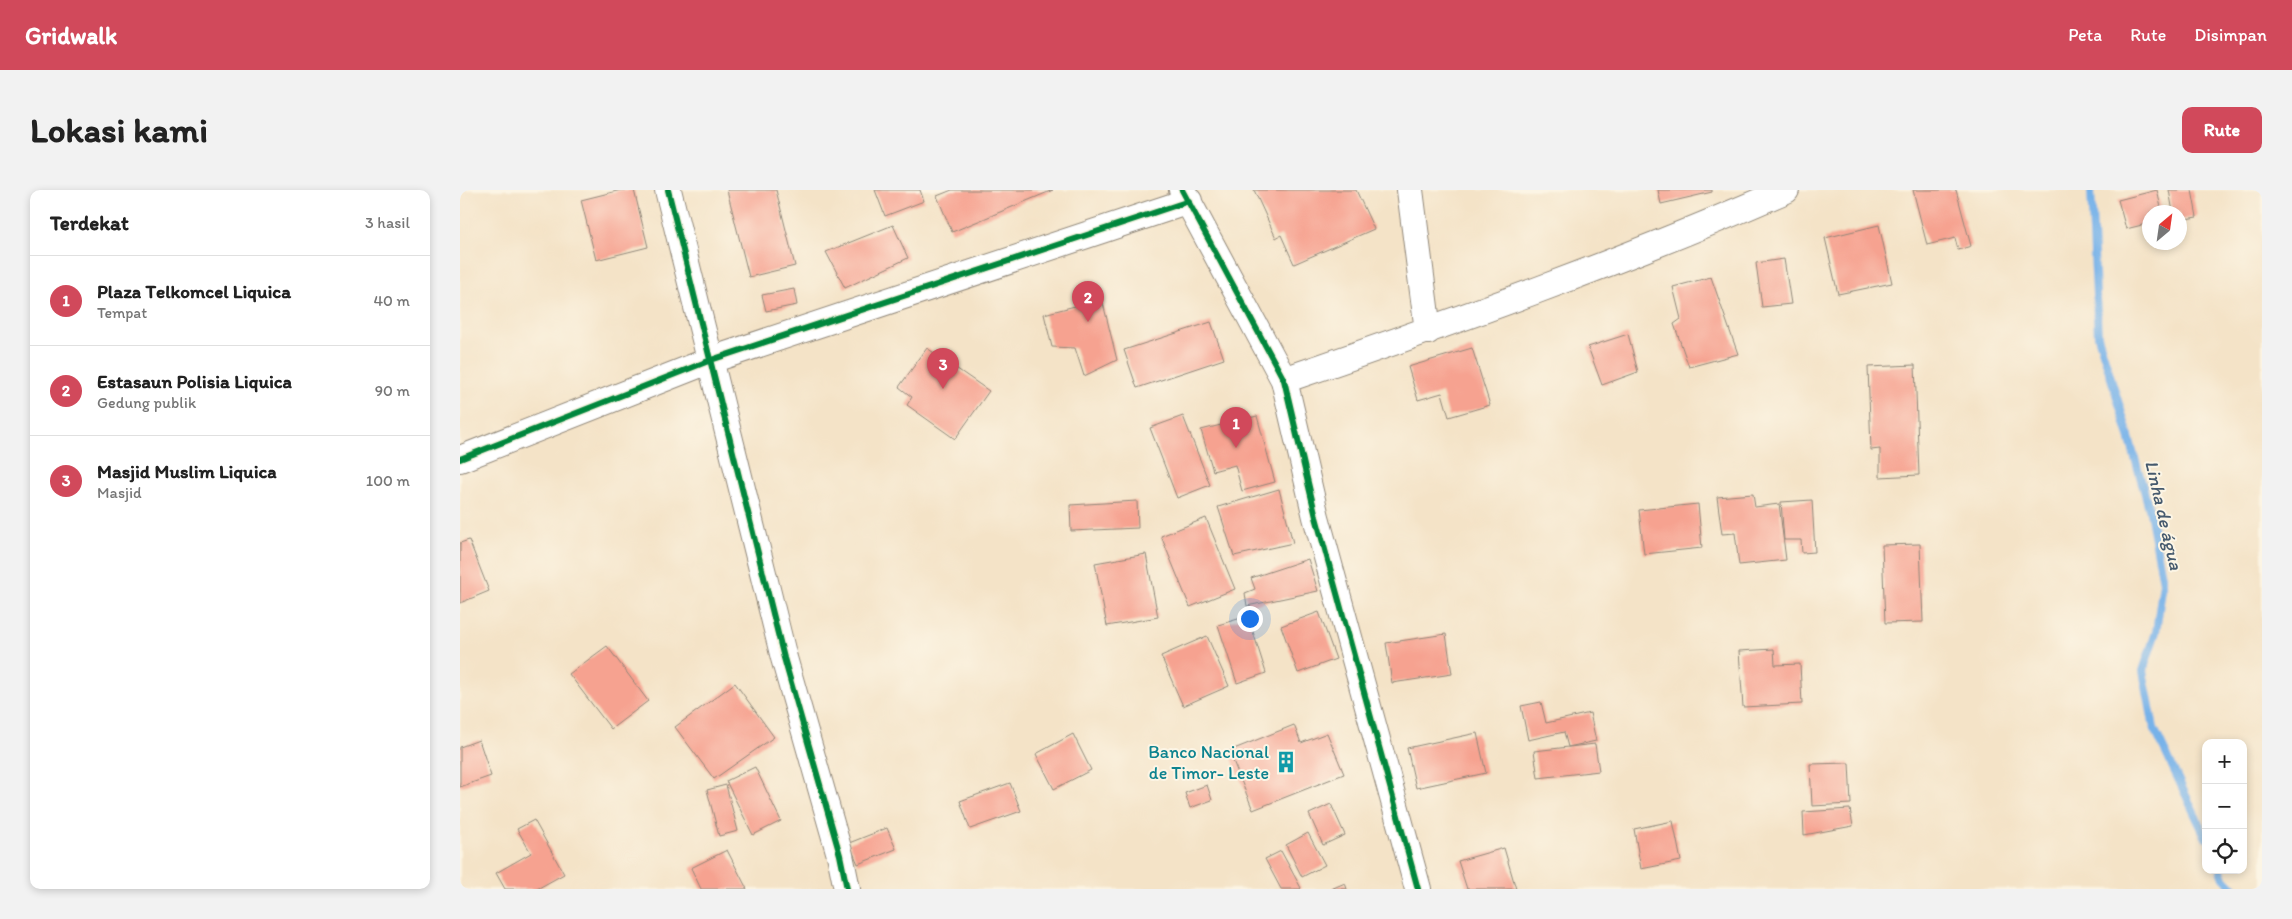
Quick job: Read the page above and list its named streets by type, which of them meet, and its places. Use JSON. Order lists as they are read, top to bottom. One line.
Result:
{"water":["Linha de água"],"places":{"building":["Banco Nacional de Timor- Leste"]},"north":"top right","page":{"header":"Gridwalk","nav":["Peta","Rute","Disimpan"],"buttons":"Rute","title":"Lokasi kami","heading":["Terdekat","3 hasil"],"list":[{"mark":"1","name":"Plaza Telkomcel Liquica","note":"Tempat","value":"40 m"},{"mark":"2","name":"Estasaun Polisia Liquica","note":"Gedung publik","value":"90 m"},{"mark":"3","name":"Masjid Muslim Liquica","note":"Masjid","value":"100 m"}],"pins":["2","3","1"],"map_buttons":["+","−"]}}
